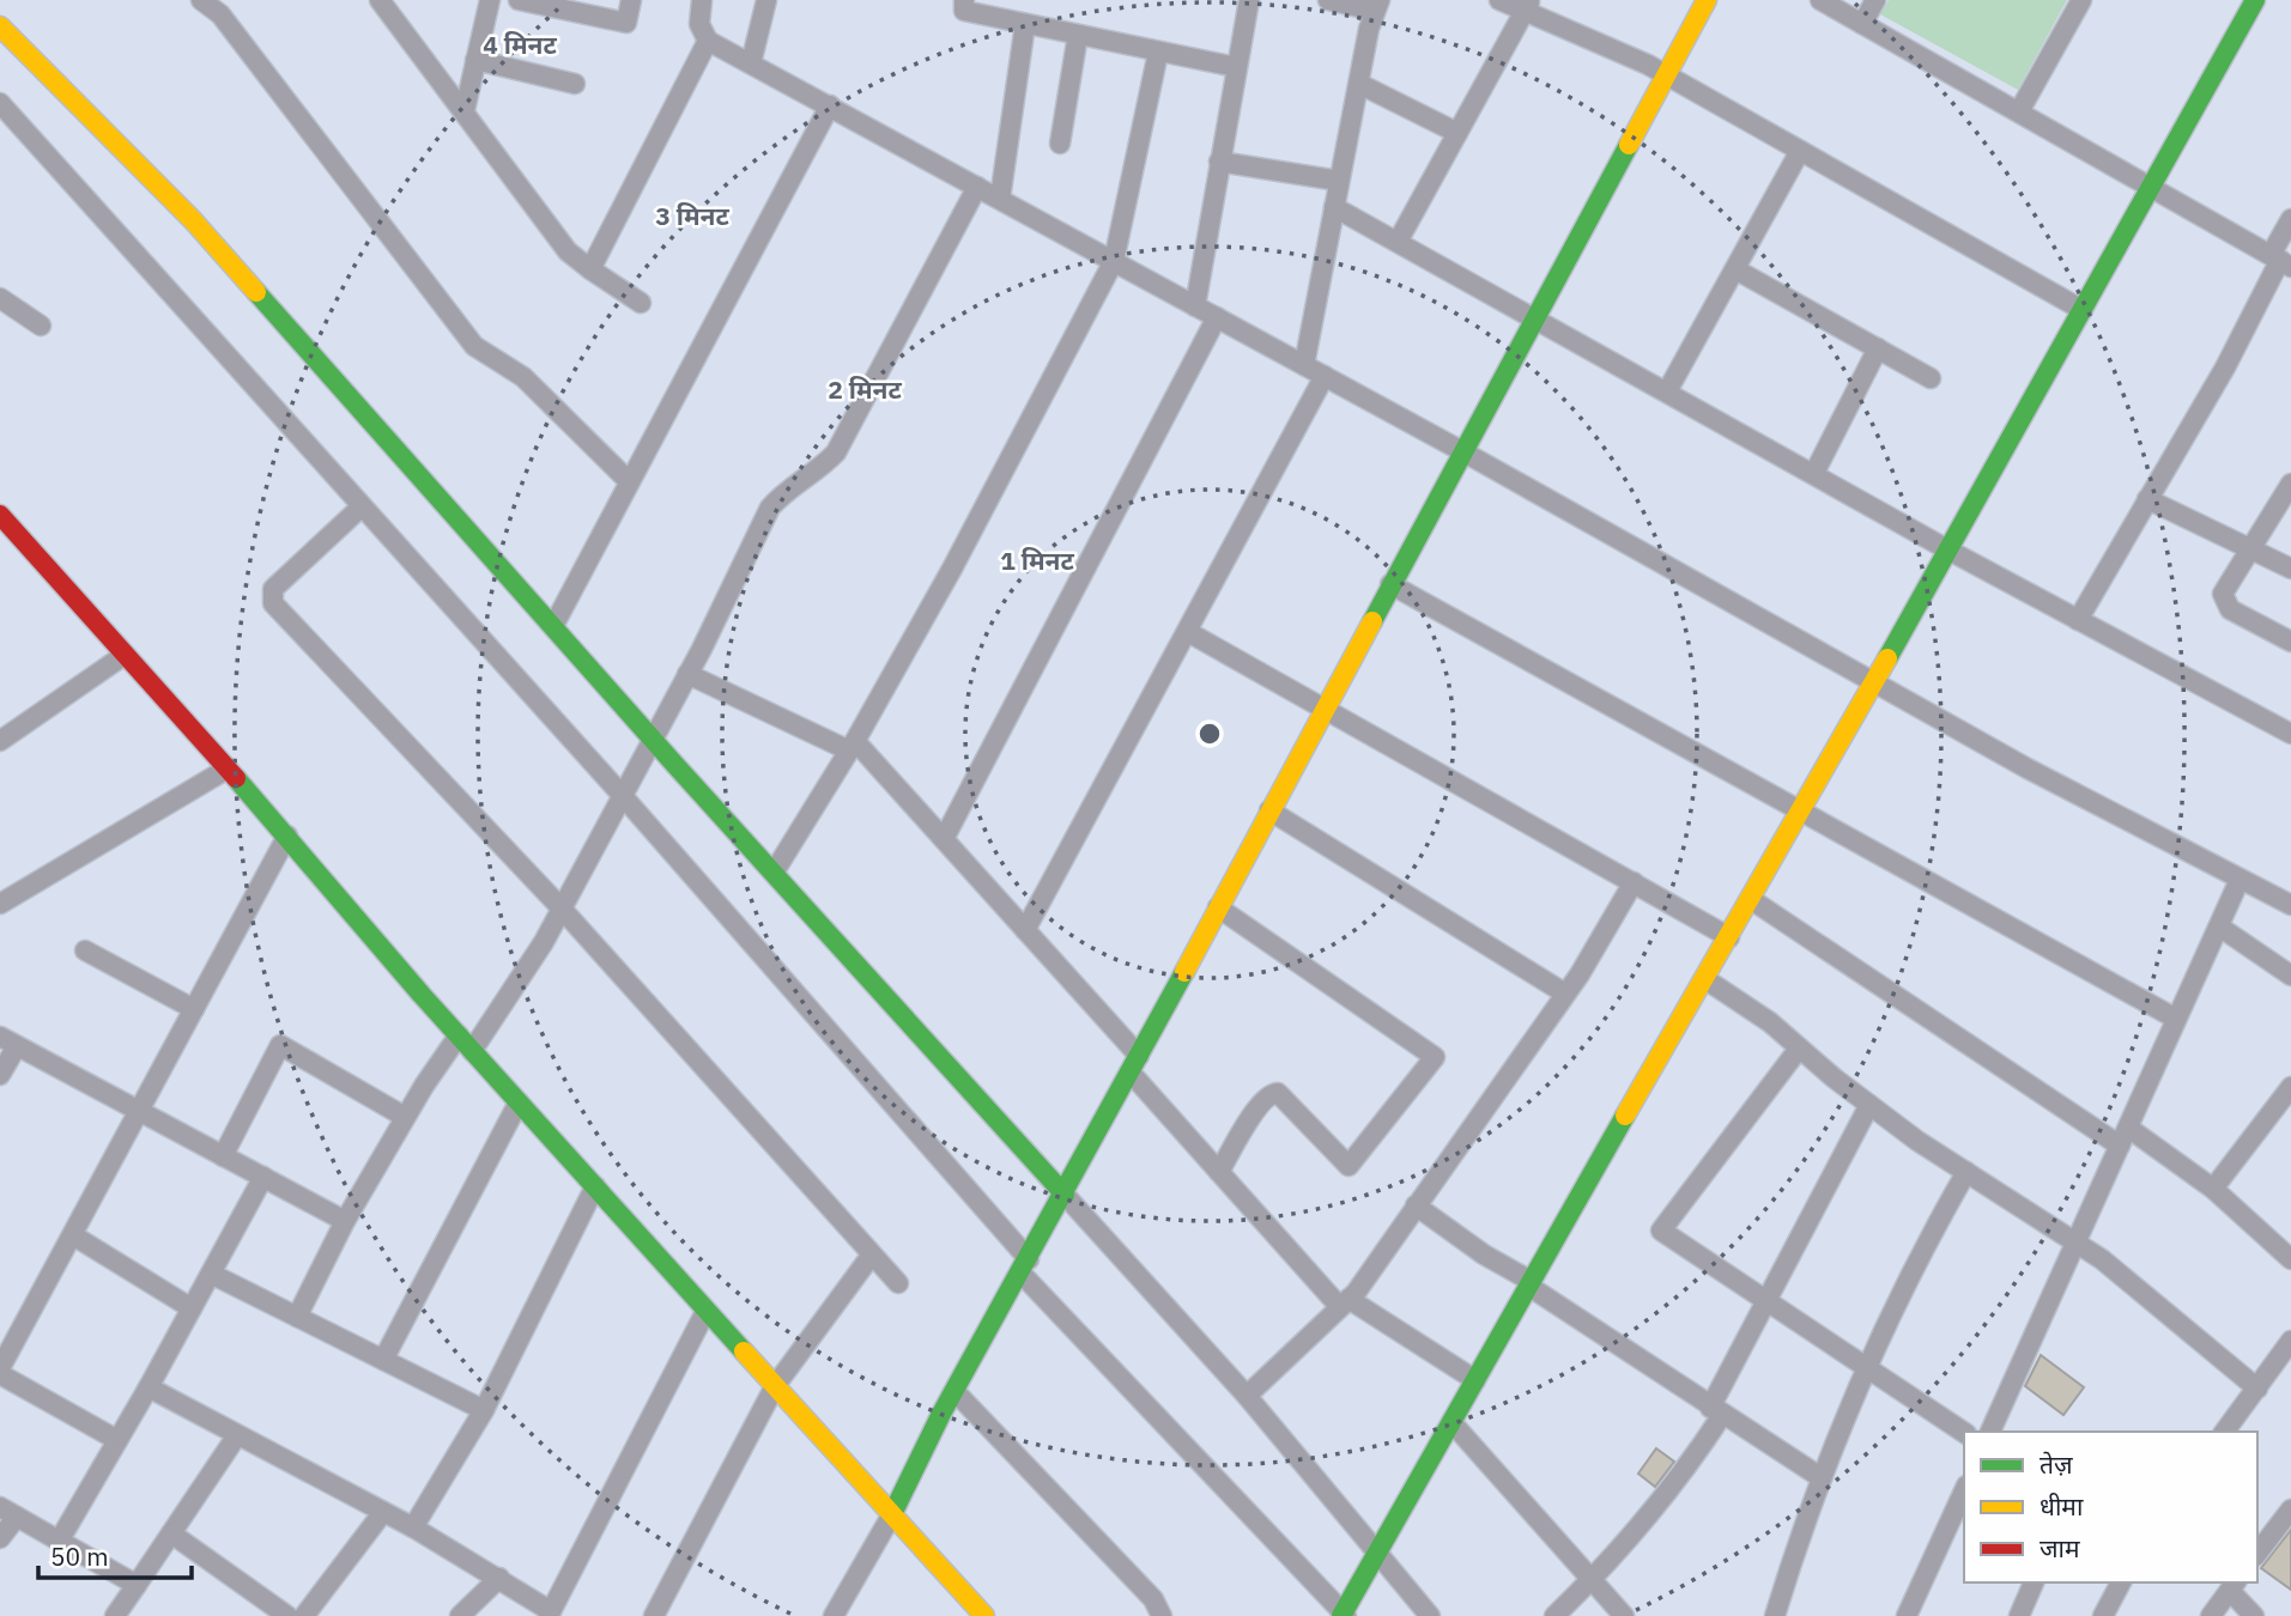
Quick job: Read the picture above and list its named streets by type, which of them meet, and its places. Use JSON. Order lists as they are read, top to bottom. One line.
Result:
{"legend":["तेज़","धीमा","जाम"],"scale_bar":"50 m","rings":["4 मिनट","3 मिनट","2 मिनट","1 मिनट"]}
